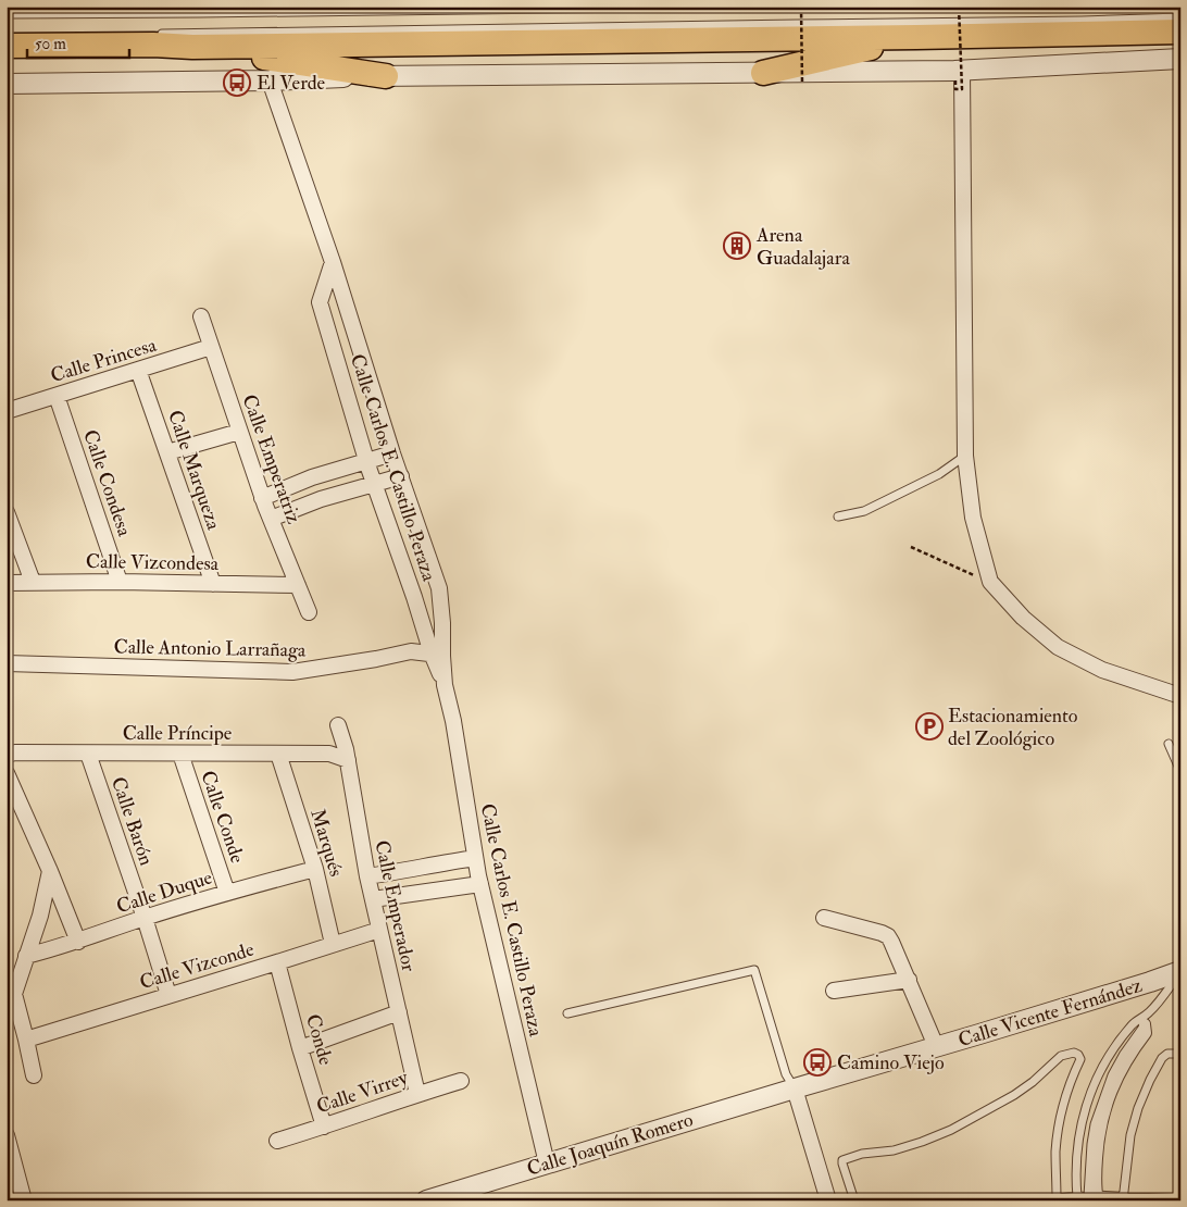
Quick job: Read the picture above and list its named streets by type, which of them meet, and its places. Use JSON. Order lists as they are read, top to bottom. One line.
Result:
{"streets":{"street":["Calle Princesa","Calle Emperatriz","Calle Carlos E. Castillo Peraza","Calle Marqueza","Calle Condesa","Calle Vizcondesa","Calle Antonio Larrañaga","Calle Príncipe","Calle Conde","Calle Barón","Marqués","Calle Duque","Calle Emperador","Calle Vizconde","Calle Vicente Fernández","Conde","Calle Virrey","Calle Joaquín Romero"]},"crossings":[["Calle Princesa","Calle Emperatriz"],["Calle Princesa","Calle Marqueza"],["Calle Princesa","Calle Condesa"],["Calle Emperatriz","Calle Vizcondesa"],["Calle Carlos E. Castillo Peraza","Calle Antonio Larrañaga"],["Calle Carlos E. Castillo Peraza","Calle Joaquín Romero"],["Calle Marqueza","Calle Vizcondesa"],["Calle Condesa","Calle Vizcondesa"],["Calle Príncipe","Calle Conde"],["Calle Príncipe","Calle Barón"],["Calle Príncipe","Marqués"],["Calle Príncipe","Calle Emperador"],["Calle Conde","Calle Duque"],["Calle Barón","Calle Duque"],["Calle Barón","Calle Vizconde"],["Marqués","Calle Duque"],["Marqués","Calle Vizconde"],["Calle Emperador","Calle Vizconde"],["Calle Emperador","Calle Virrey"],["Calle Vizconde","Conde"],["Calle Vicente Fernández","Calle Joaquín Romero"],["Conde","Calle Virrey"]],"places":{"bus stop":["El Verde","Camino Viejo"],"building":["Arena Guadalajara"],"parking":["Estacionamiento del Zoológico"]},"scale_bar":"50 m"}
